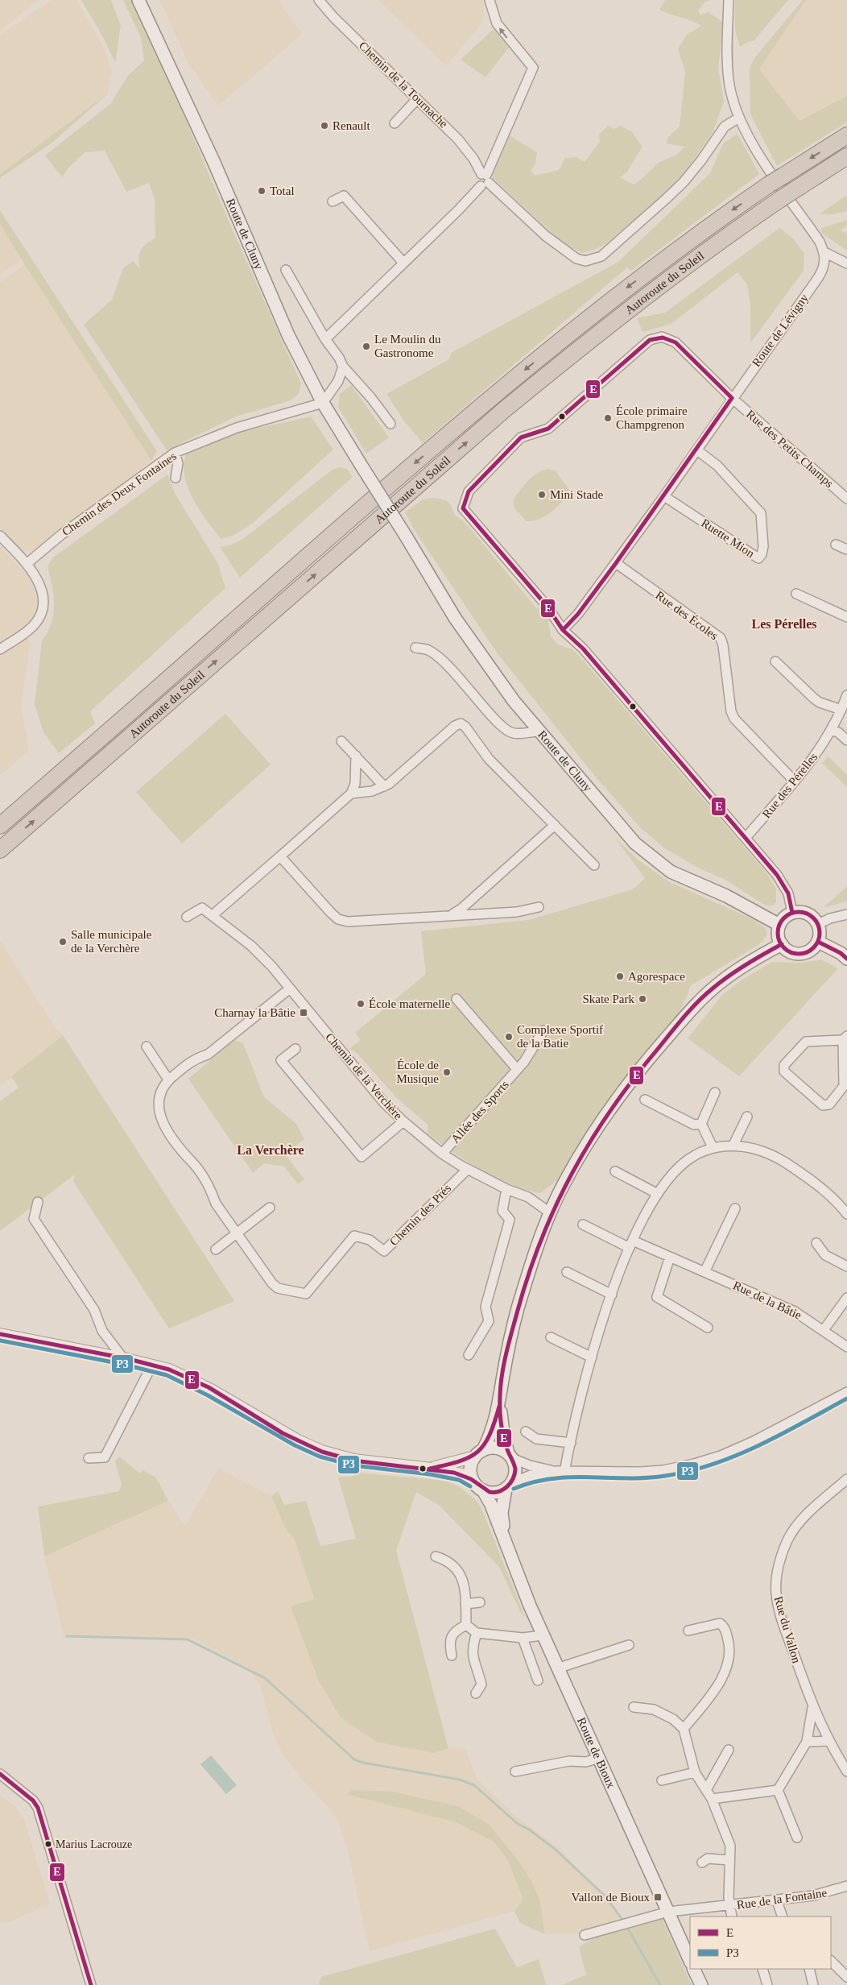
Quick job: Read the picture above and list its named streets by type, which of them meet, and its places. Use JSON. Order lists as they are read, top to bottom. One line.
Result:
{"streets":{"highway":["Autoroute du Soleil"],"main road":["Route de Cluny","Route de Bioux"],"street":["Chemin de la Tournache","Route de Lévigny","Rue des Petits Champs","Chemin des Deux Fontaines","Ruette Mion","Rue des Écoles","Rue des Pérelles","Chemin de la Verchère","Allée des Sports","Chemin des Prés","Rue de la Bâtie","Rue du Vallon","Rue de la Fontaine"]},"crossings":[["Route de Cluny","Chemin des Deux Fontaines"],["Route de Lévigny","Rue des Petits Champs"],["Route de Lévigny","Ruette Mion"],["Route de Lévigny","Rue des Écoles"],["Rue des Écoles","Rue des Pérelles"],["Chemin de la Verchère","Allée des Sports"],["Chemin de la Verchère","Chemin des Prés"],["Route de Bioux","Rue de la Fontaine"]],"districts":["Les Pérelles","La Verchère"],"places":{"other":["Renault","Total","Le Moulin du Gastronome","École primaire Champgrenon","Mini Stade","Salle municipale de la Verchère","Agorespace","Skate Park","École maternelle","Complexe Sportif de la Batie","École de Musique","Marius Lacrouze"],"transit":["Charnay la Bâtie","Vallon de Bioux"]},"lines":["transit line E","transit line P3"],"legend":["E","P3"]}
